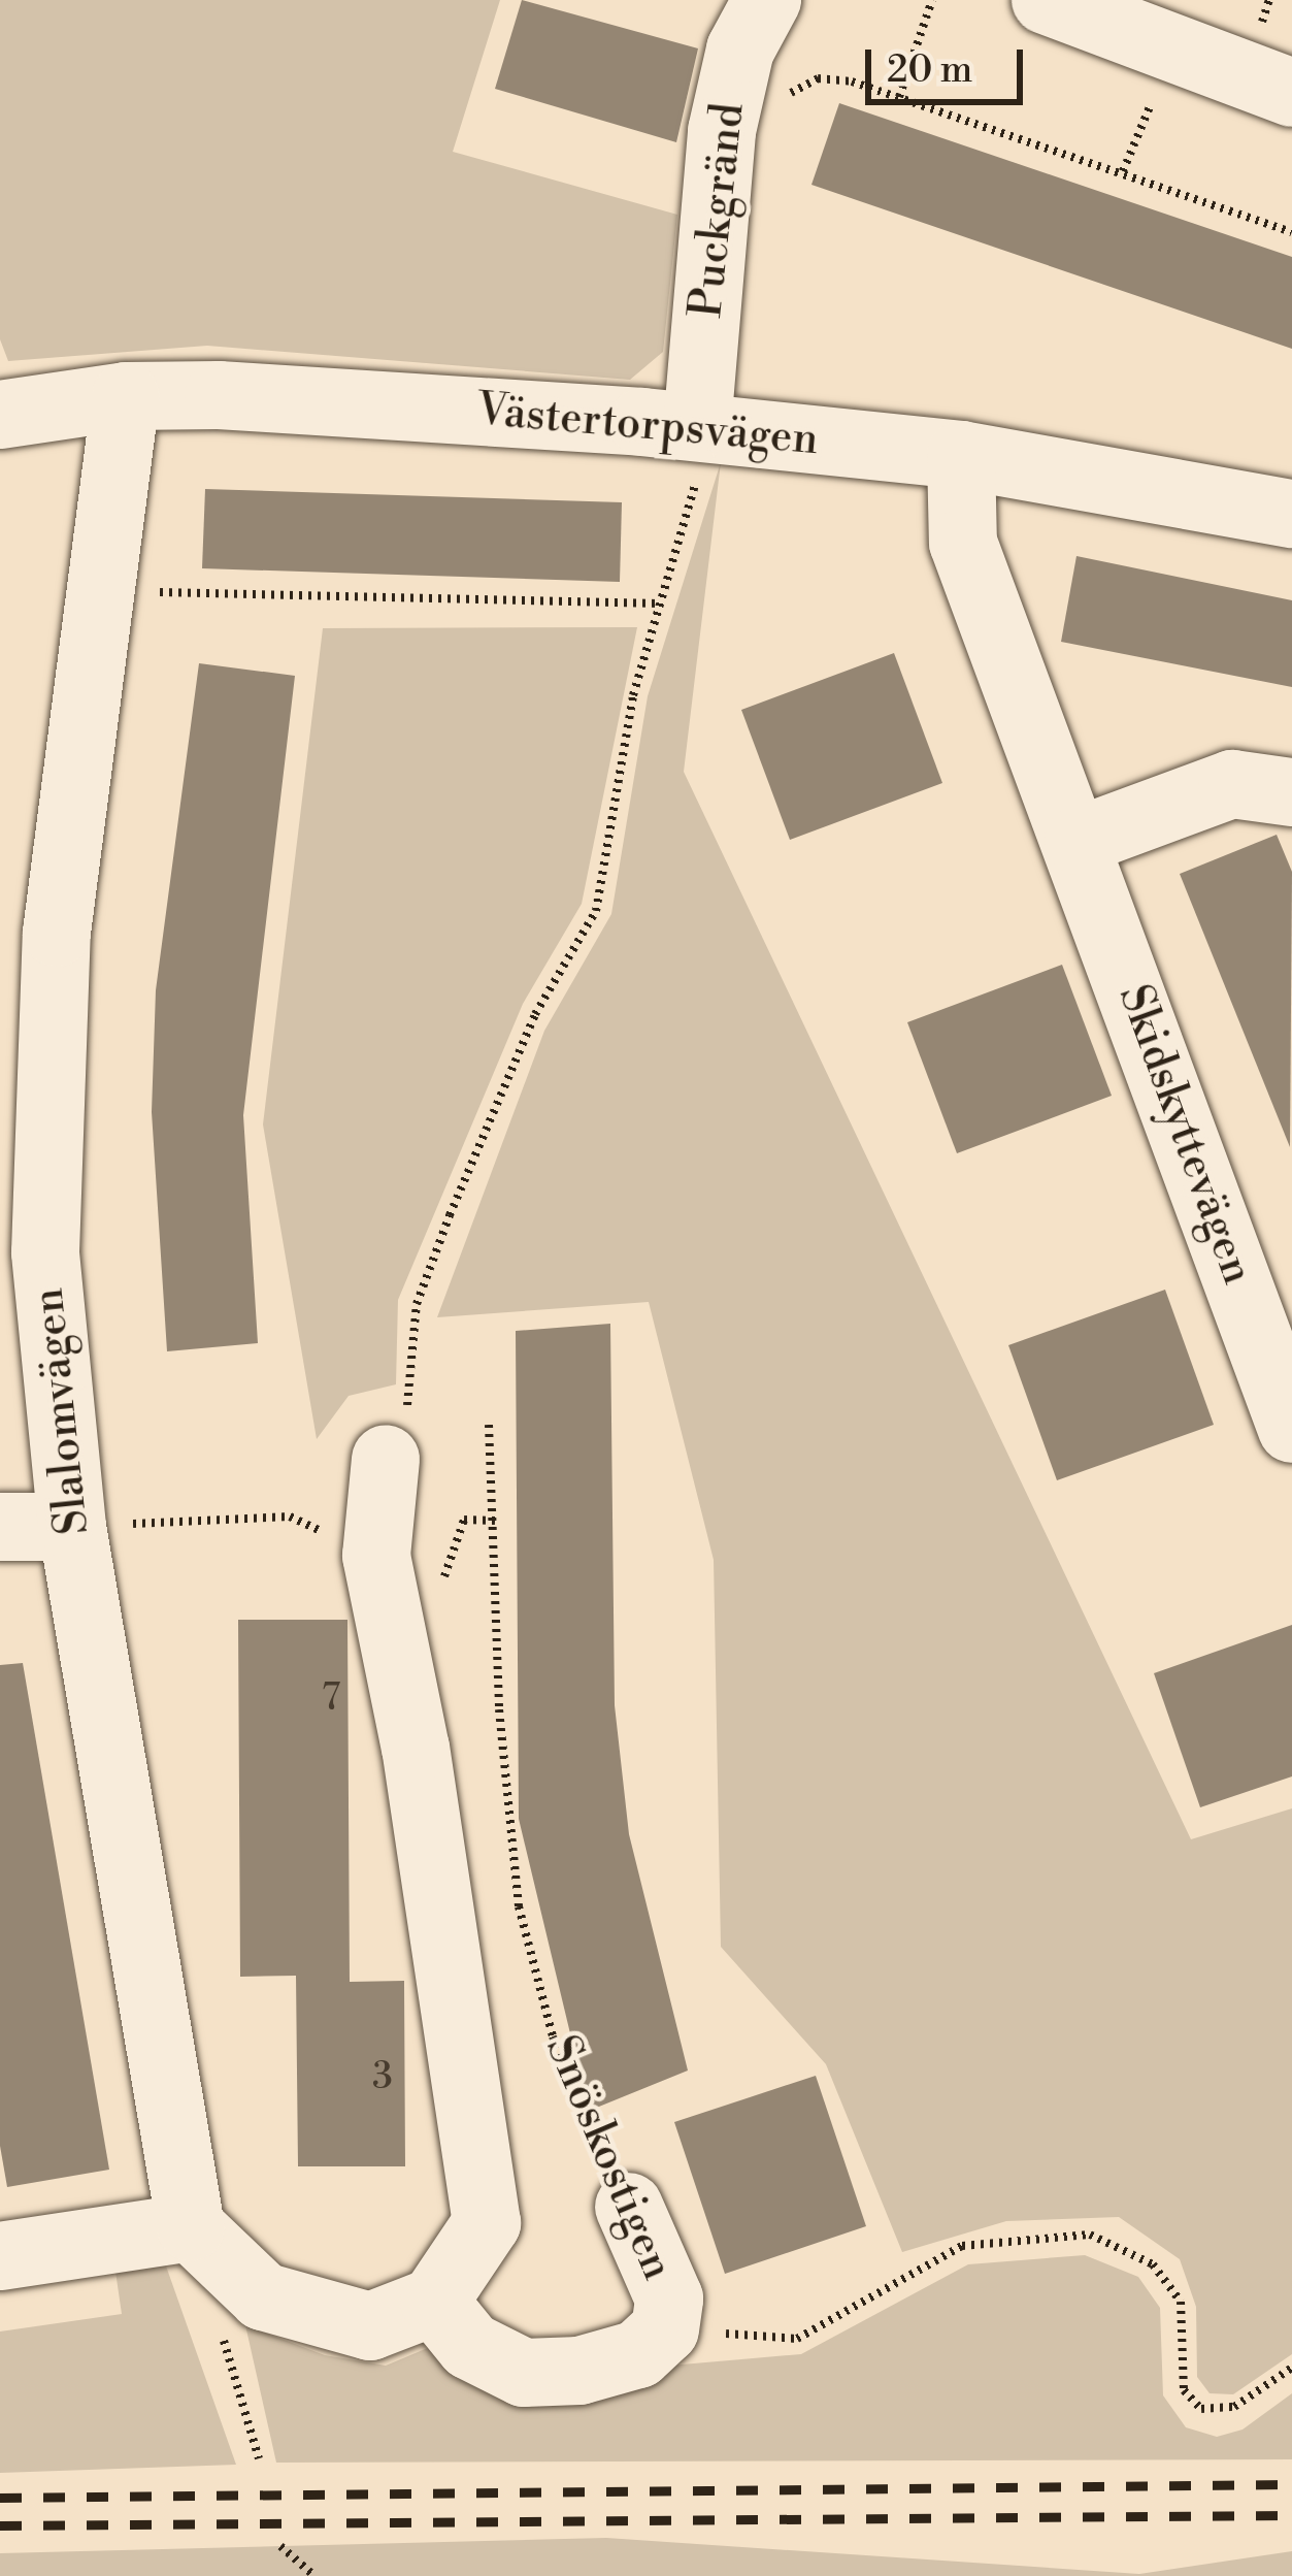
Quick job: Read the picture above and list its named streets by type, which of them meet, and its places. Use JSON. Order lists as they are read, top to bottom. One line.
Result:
{"streets":{"street":["Puckgränd","Västertorpsvägen","Skidskyttevägen","Slalomvägen","Snöskostigen"]},"crossings":[["Puckgränd","Västertorpsvägen"],["Västertorpsvägen","Skidskyttevägen"],["Västertorpsvägen","Slalomvägen"]],"house_numbers":["7","3"],"scale_bar":"20 m"}
